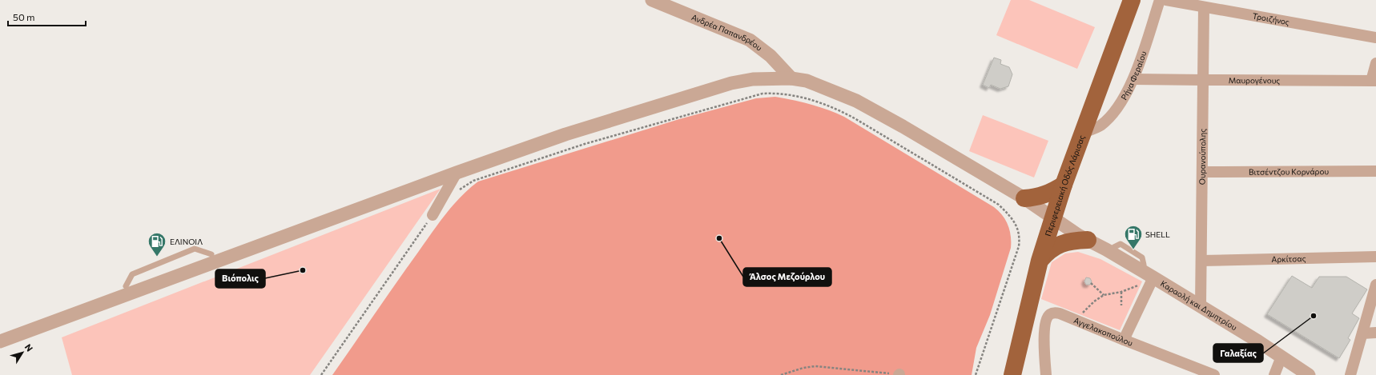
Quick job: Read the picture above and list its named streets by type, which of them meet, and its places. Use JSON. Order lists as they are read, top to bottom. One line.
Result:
{"streets":{"highway":["Περιφερειακή Οδός Λάρισας"],"street":["Τρoιζήνος","Ανδρέα Παπανδρέου","Ρήγα Φεραίου","Μαυρογένους","Ουρανούπολης","Βιτσέντζου Κορνάρου","Αρκίτσας","Καραολή και Δημητρίου","Αγγελακοπούλου"]},"crossings":[["Τρoιζήνος","Ουρανούπολης"],["Ανδρέα Παπανδρέου","Καραολή και Δημητρίου"],["Ρήγα Φεραίου","Μαυρογένους"],["Ρήγα Φεραίου","Περιφερειακή Οδός Λάρισας"],["Μαυρογένους","Ουρανούπολης"],["Ουρανούπολης","Βιτσέντζου Κορνάρου"],["Ουρανούπολης","Αρκίτσας"],["Ουρανούπολης","Καραολή και Δημητρίου"],["Περιφερειακή Οδός Λάρισας","Καραολή και Δημητρίου"]],"places":{"other":["Άλσος Μεζούρλου","Βιόπολις","Γαλαξίας"],"fuel station":["SHELL","ΕΛΙΝΟΙΛ"]},"scale_bar":"50 m","north":"top right"}
